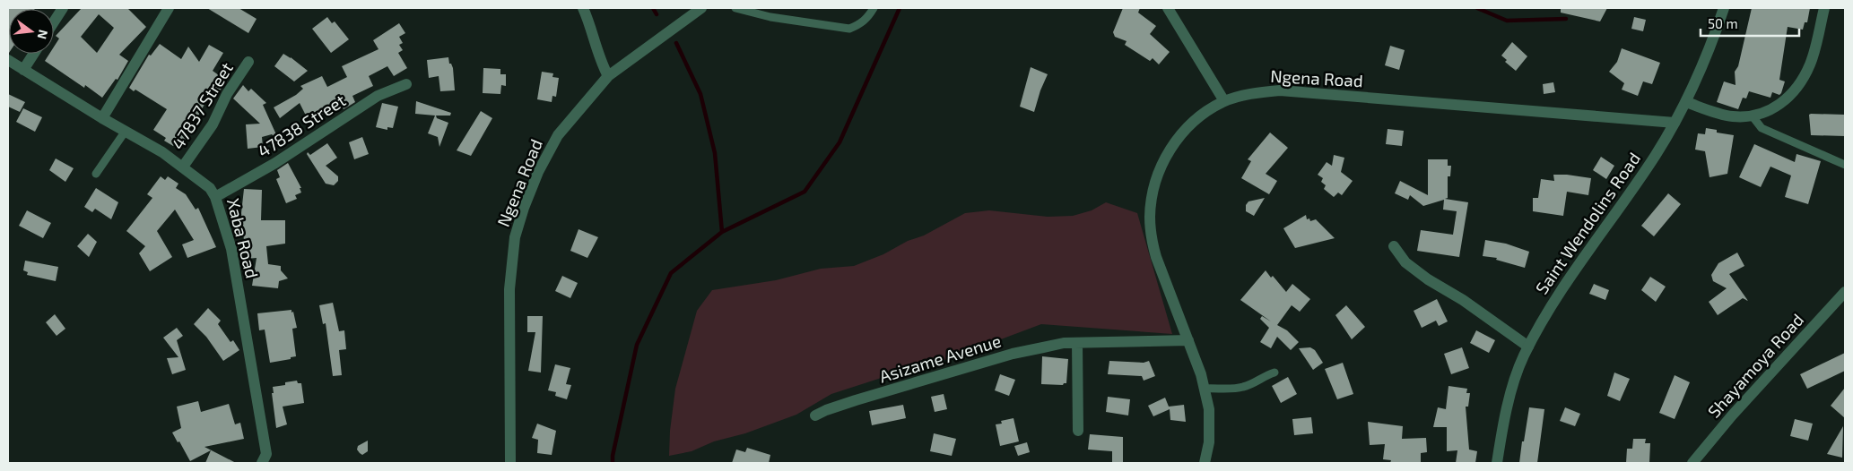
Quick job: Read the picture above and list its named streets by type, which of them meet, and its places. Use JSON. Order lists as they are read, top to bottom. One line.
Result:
{"streets":{"street":["Ngena Road","47837 Street","47838 Street","Saint Wendolins Road","Xaba Road","Asizame Avenue","Shayamoya Road"]},"crossings":[["Ngena Road","Saint Wendolins Road"],["Ngena Road","Asizame Avenue"],["47837 Street","Xaba Road"],["47838 Street","Xaba Road"]],"scale_bar":"50 m","north":"right"}
